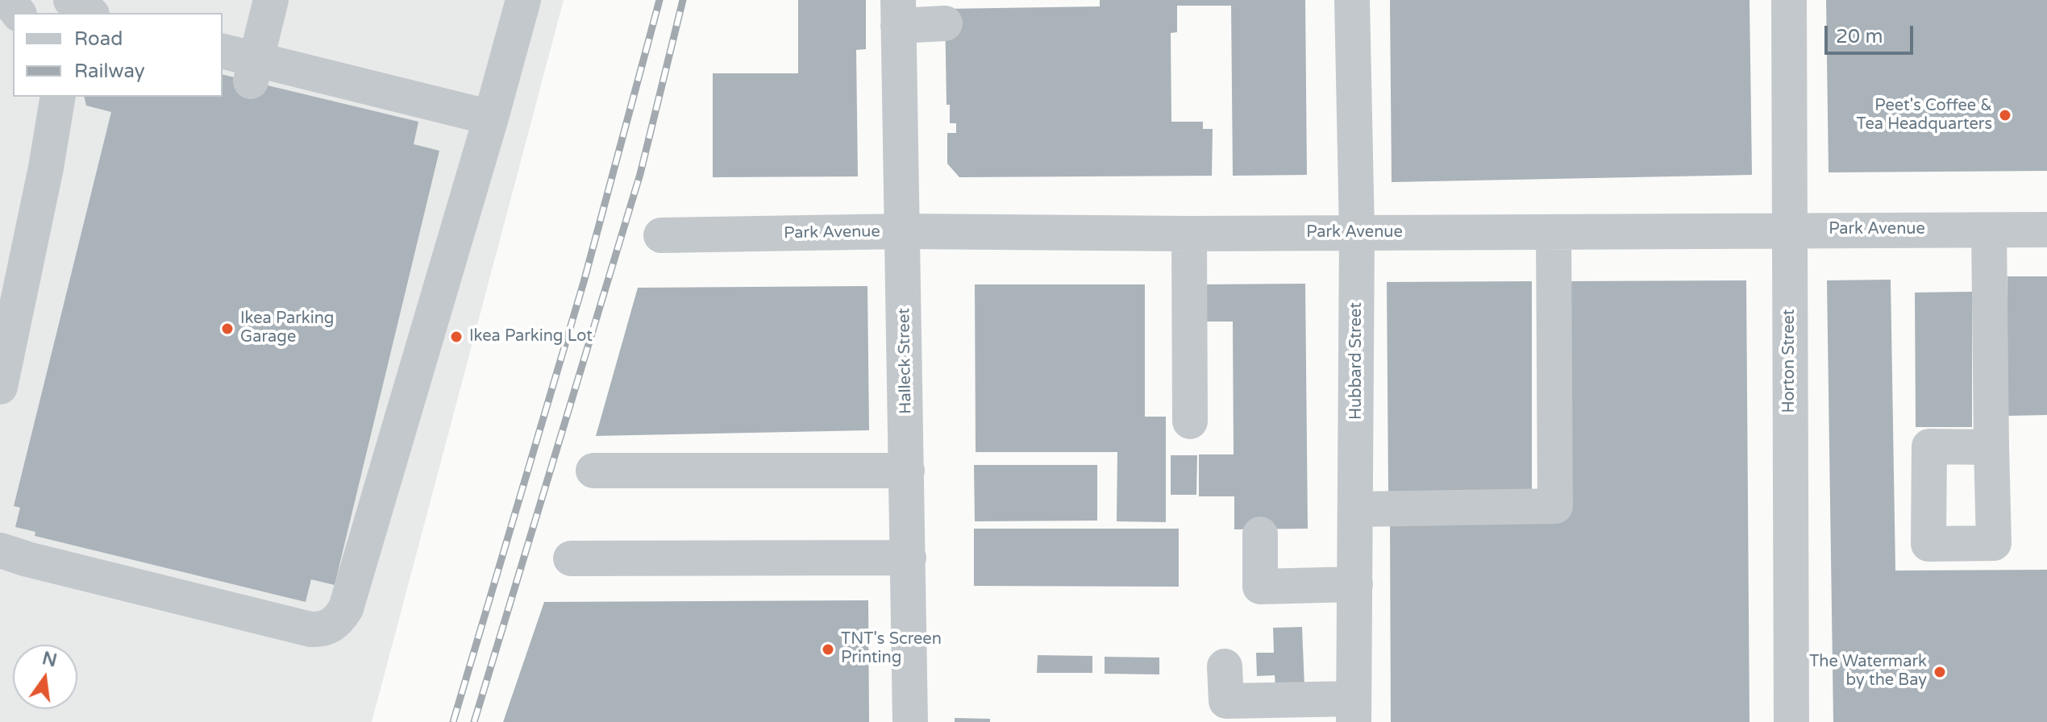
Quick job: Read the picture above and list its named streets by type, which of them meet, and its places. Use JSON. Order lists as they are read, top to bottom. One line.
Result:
{"streets":{"street":["Park Avenue","Halleck Street","Hubbard Street","Horton Street"]},"crossings":[["Park Avenue","Halleck Street"],["Park Avenue","Hubbard Street"],["Park Avenue","Horton Street"]],"places":["Peet's Coffee & Tea Headquarters","Ikea Parking Garage","Ikea Parking Lot","TNT's Screen Printing","The Watermark by the Bay"],"legend":["Road","Railway"],"scale_bar":"20 m","north":"top"}
